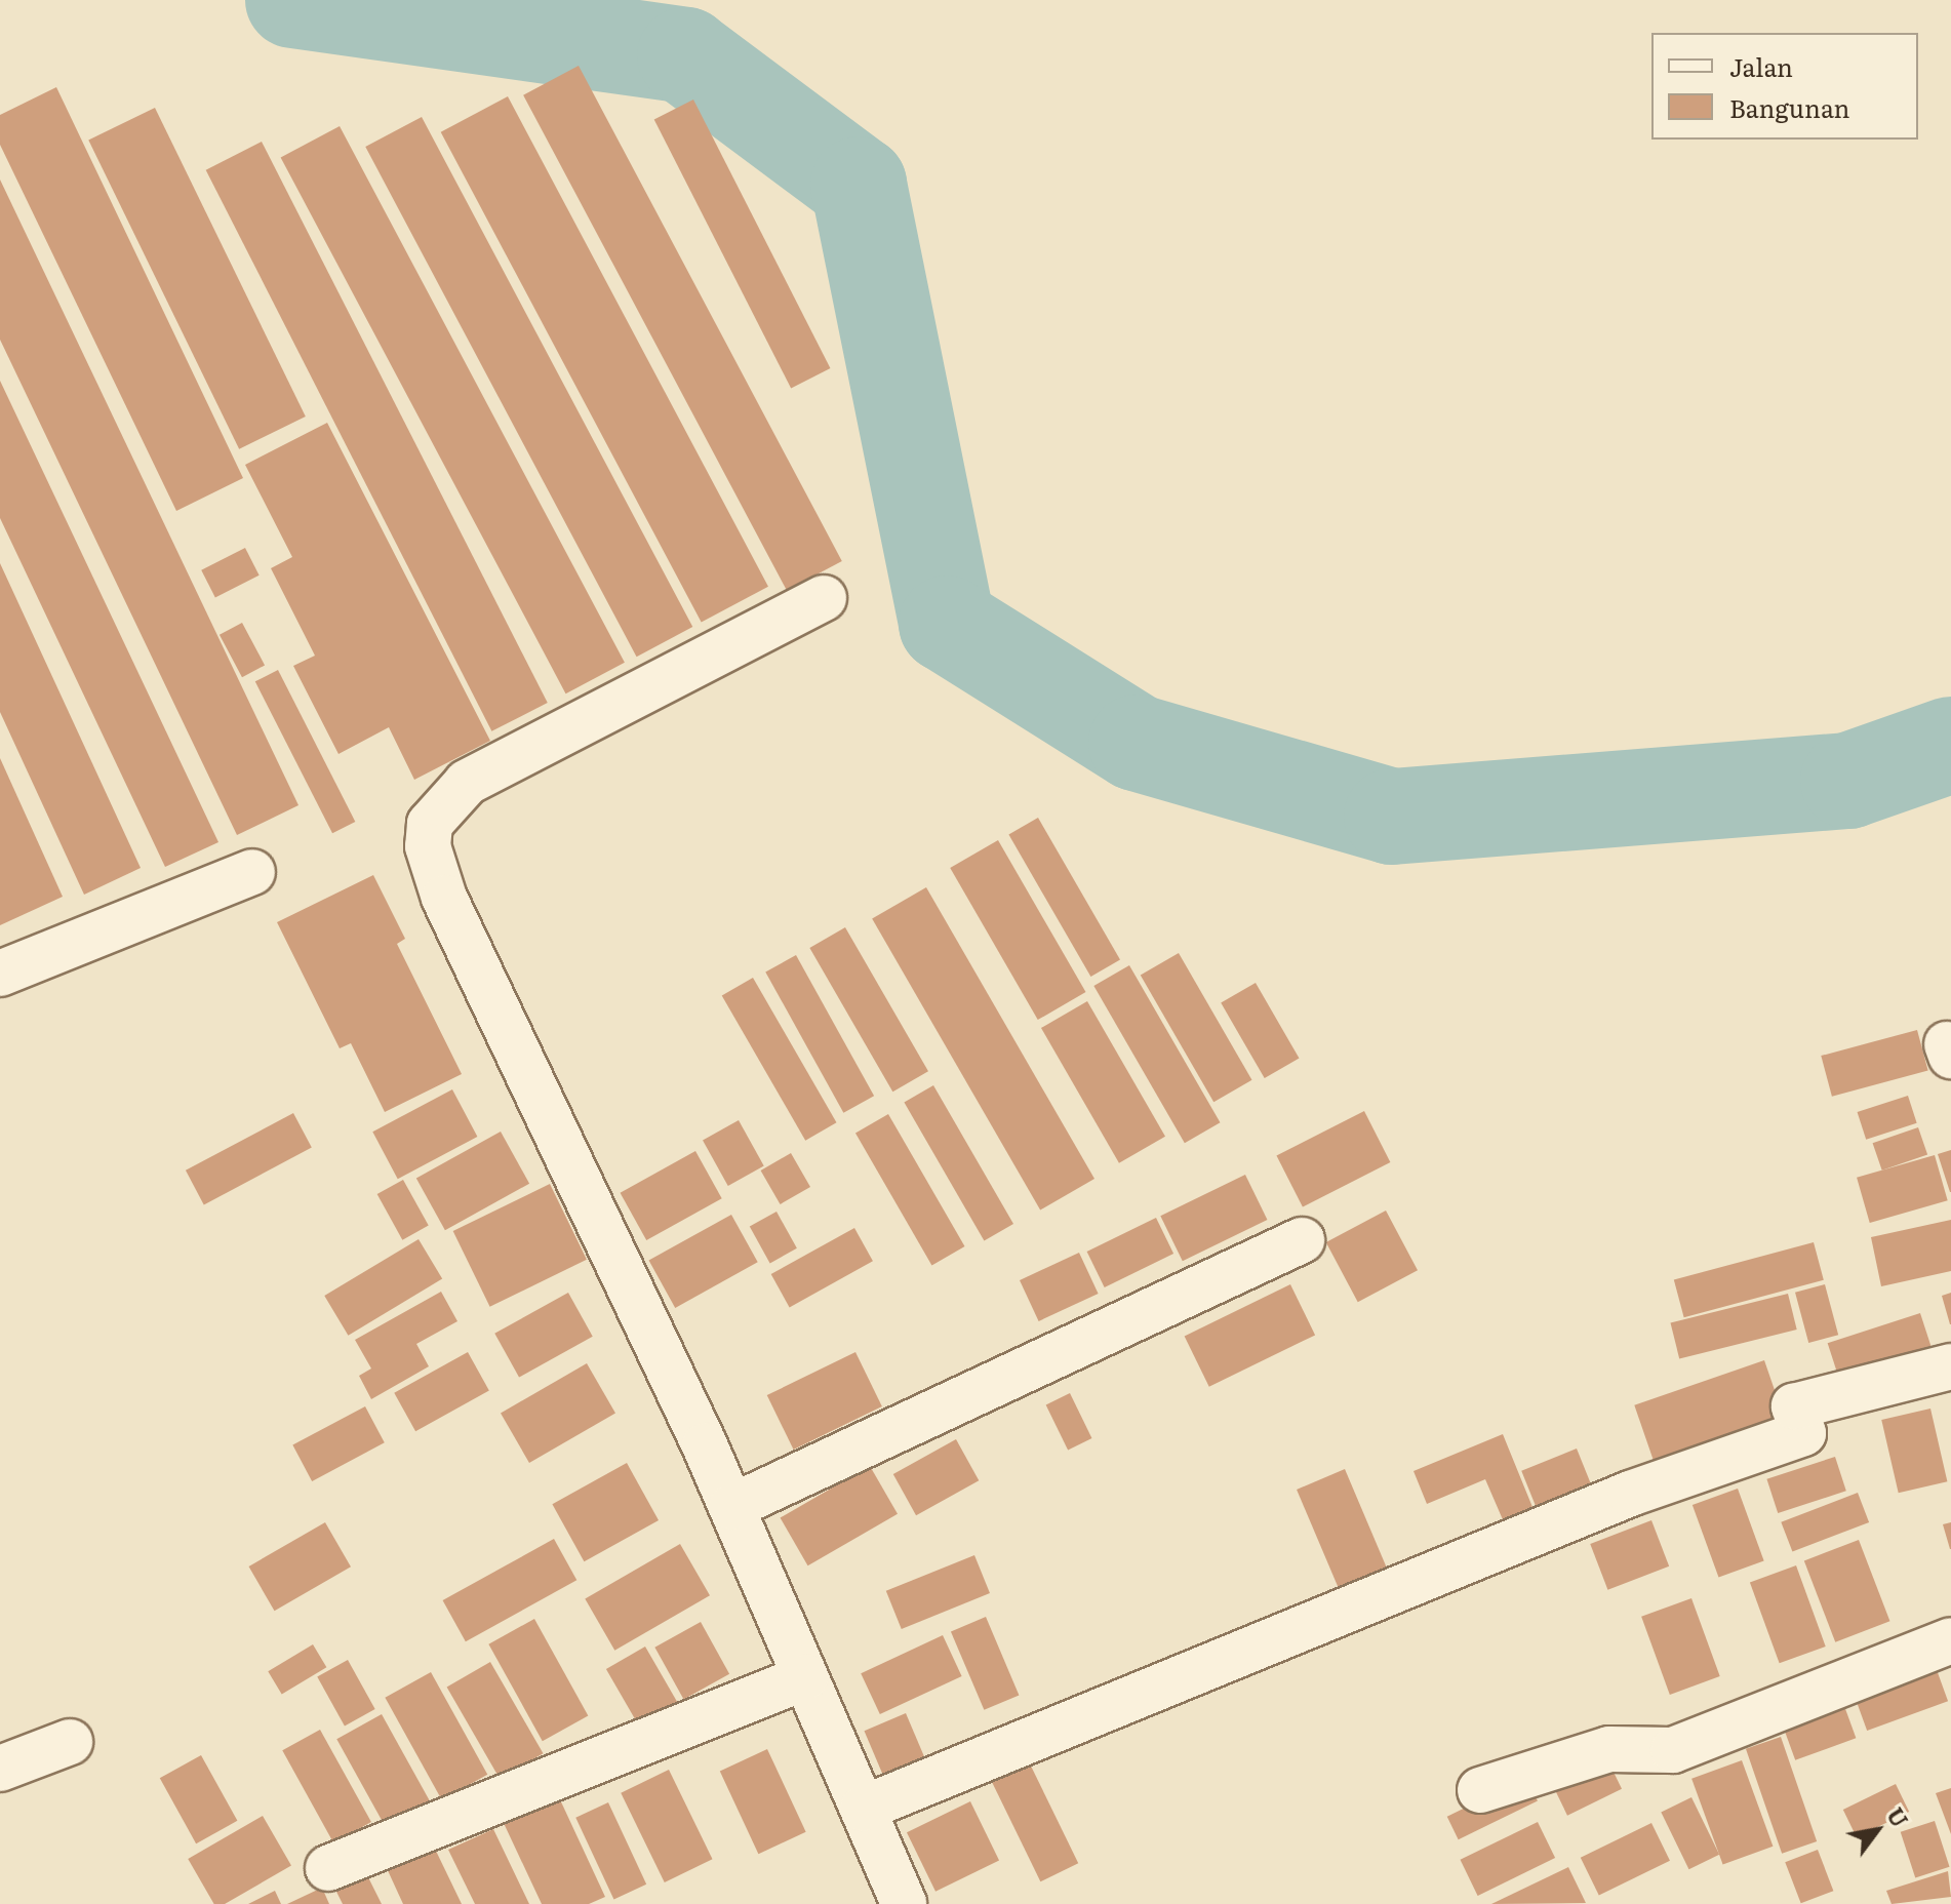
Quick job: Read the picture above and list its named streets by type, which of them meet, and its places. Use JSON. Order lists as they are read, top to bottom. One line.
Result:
{"legend":["Jalan","Bangunan"],"north":"top right"}
